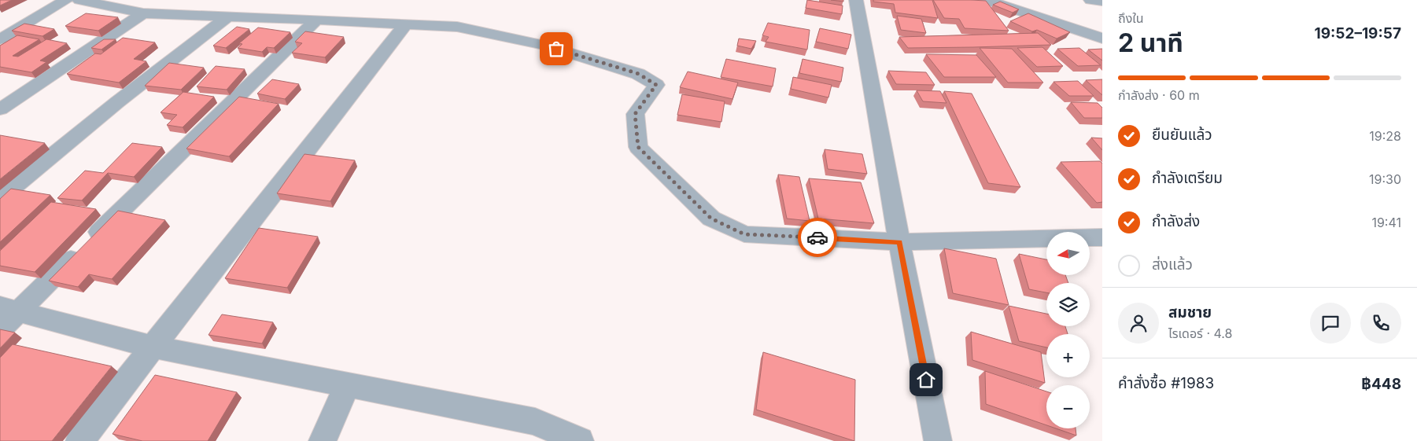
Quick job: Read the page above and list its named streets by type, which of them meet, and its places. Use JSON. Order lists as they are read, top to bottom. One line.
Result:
{"north":"left","page":{"heading":["2 นาที","ถึงใน","19:52–19:57"],"panel":["สมชาย","ไรเดอร์ · 4.8","คำสั่งซื้อ #1983","฿448"],"bar":"กำลังส่ง · 60 m","list":[["ยืนยันแล้ว","19:28"],["กำลังเตรียม","19:30"],["กำลังส่ง","19:41"],"ส่งแล้ว"],"map_buttons":["+","−"]}}
